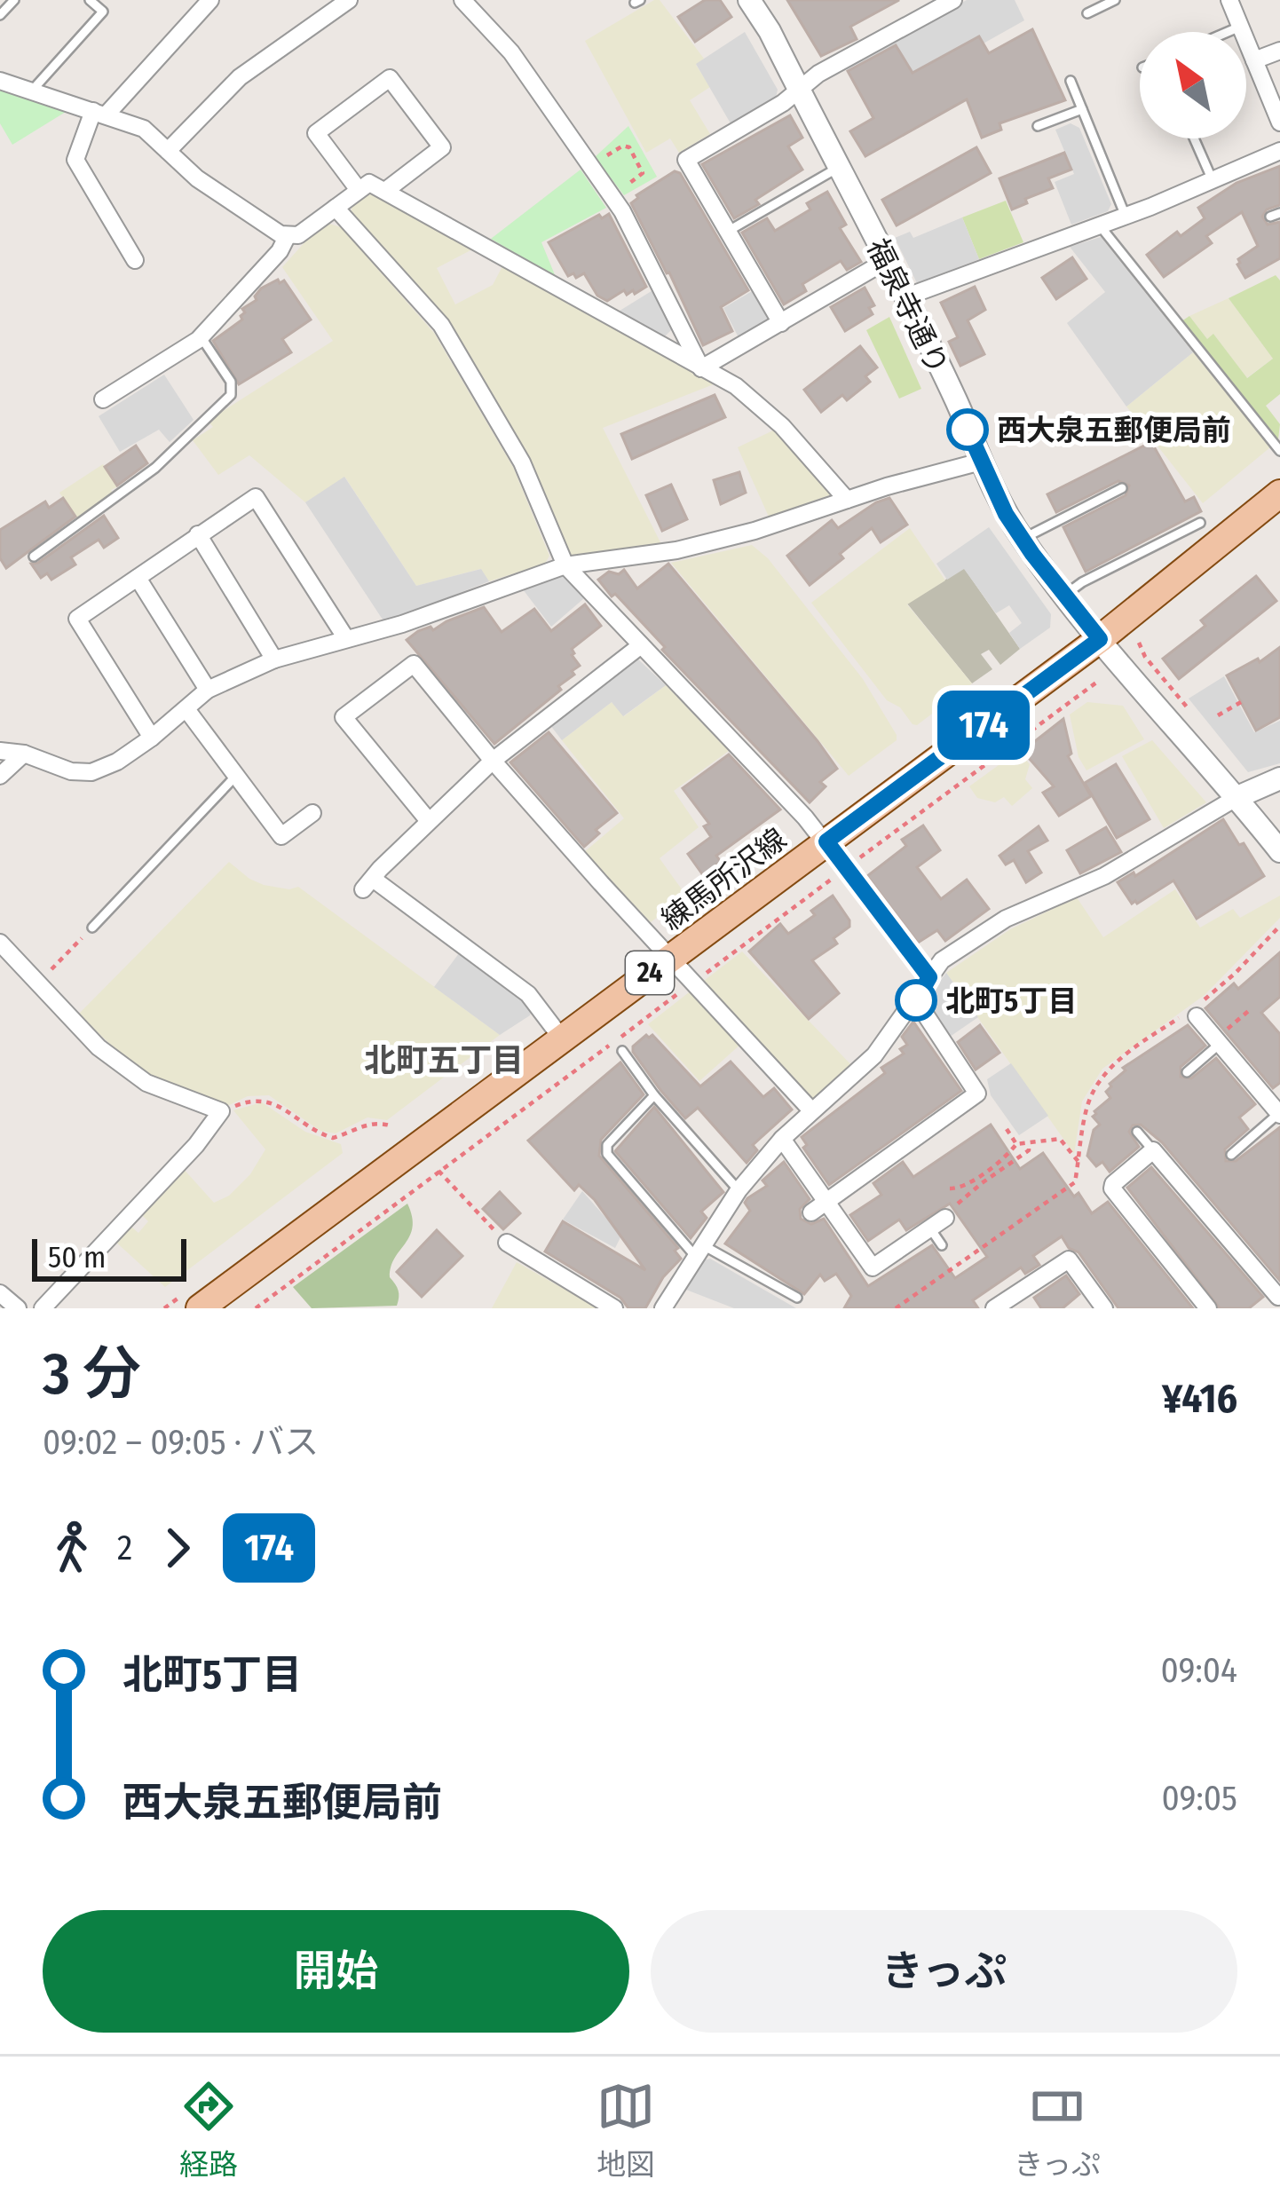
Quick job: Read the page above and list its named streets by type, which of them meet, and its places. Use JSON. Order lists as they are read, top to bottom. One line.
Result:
{"streets":{"main road":["練馬所沢線","24"],"street":["福泉寺通り"]},"crossings":[["福泉寺通り","練馬所沢線"]],"districts":["北町五丁目"],"places":["西大泉五郵便局前","北町5丁目"],"lines":["bus line 174"],"scale_bar":"50 m","north":"top left","page":{"on_map":"174","scale":"50 m","heading":["3 分","09:02 – 09:05 · バス","¥416"],"legs":["2","174"],"list":[{"name":"北町5丁目","value":"09:04"},{"name":"西大泉五郵便局前","value":"09:05"}],"buttons":["開始","きっぷ"],"tabs":["経路","地図","きっぷ"]}}
